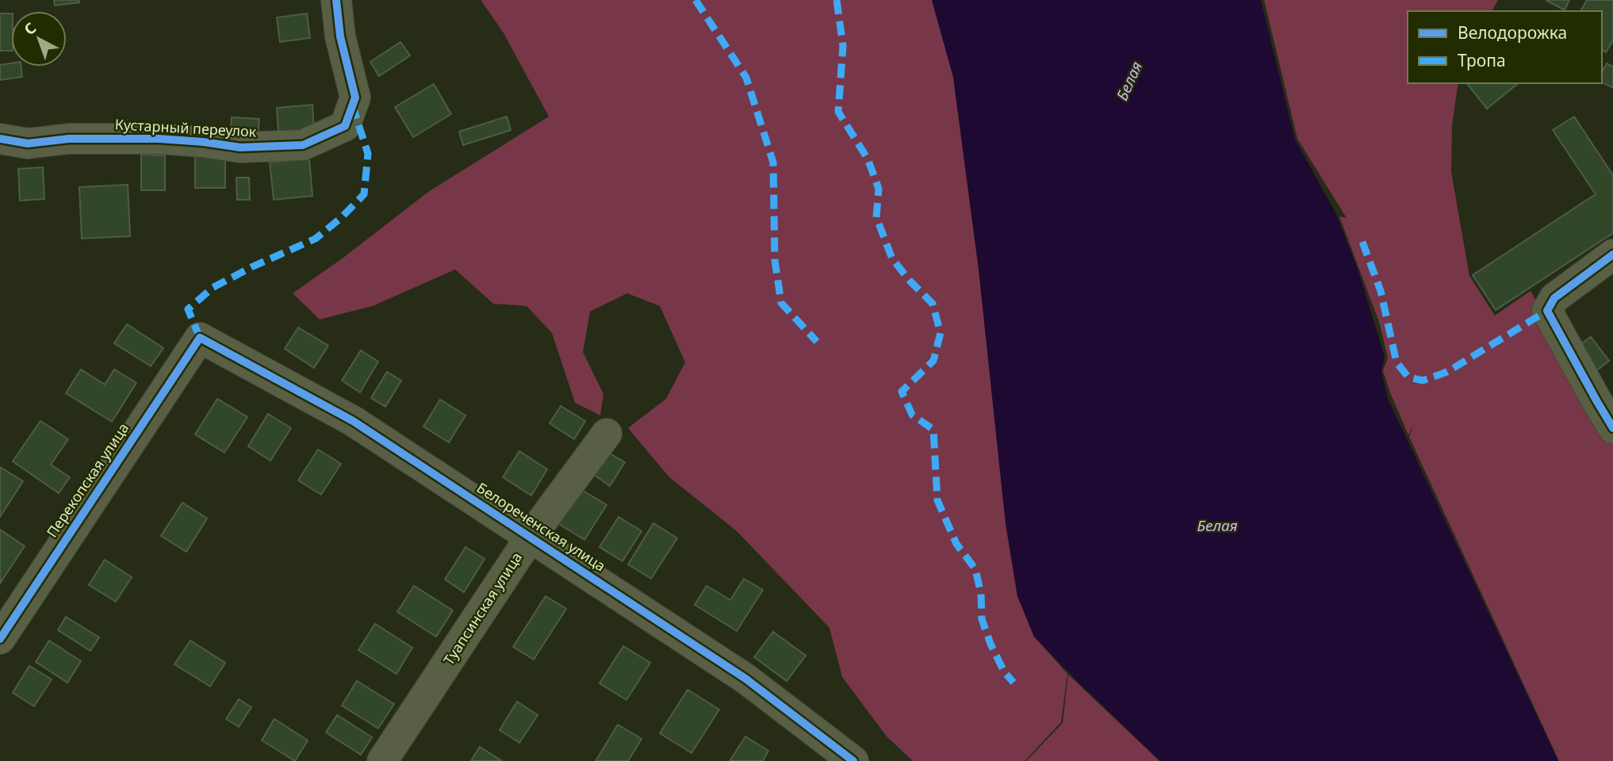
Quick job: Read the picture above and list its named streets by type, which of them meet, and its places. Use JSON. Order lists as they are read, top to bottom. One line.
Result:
{"streets":{"street":["Кустарный переулок","Перекопская улица","Белореченская улица","Туапсинская улица"]},"crossings":[["Перекопская улица","Белореченская улица"],["Белореченская улица","Туапсинская улица"]],"water":["Белая"],"legend":["Велодорожка","Тропа"],"north":"top left"}
